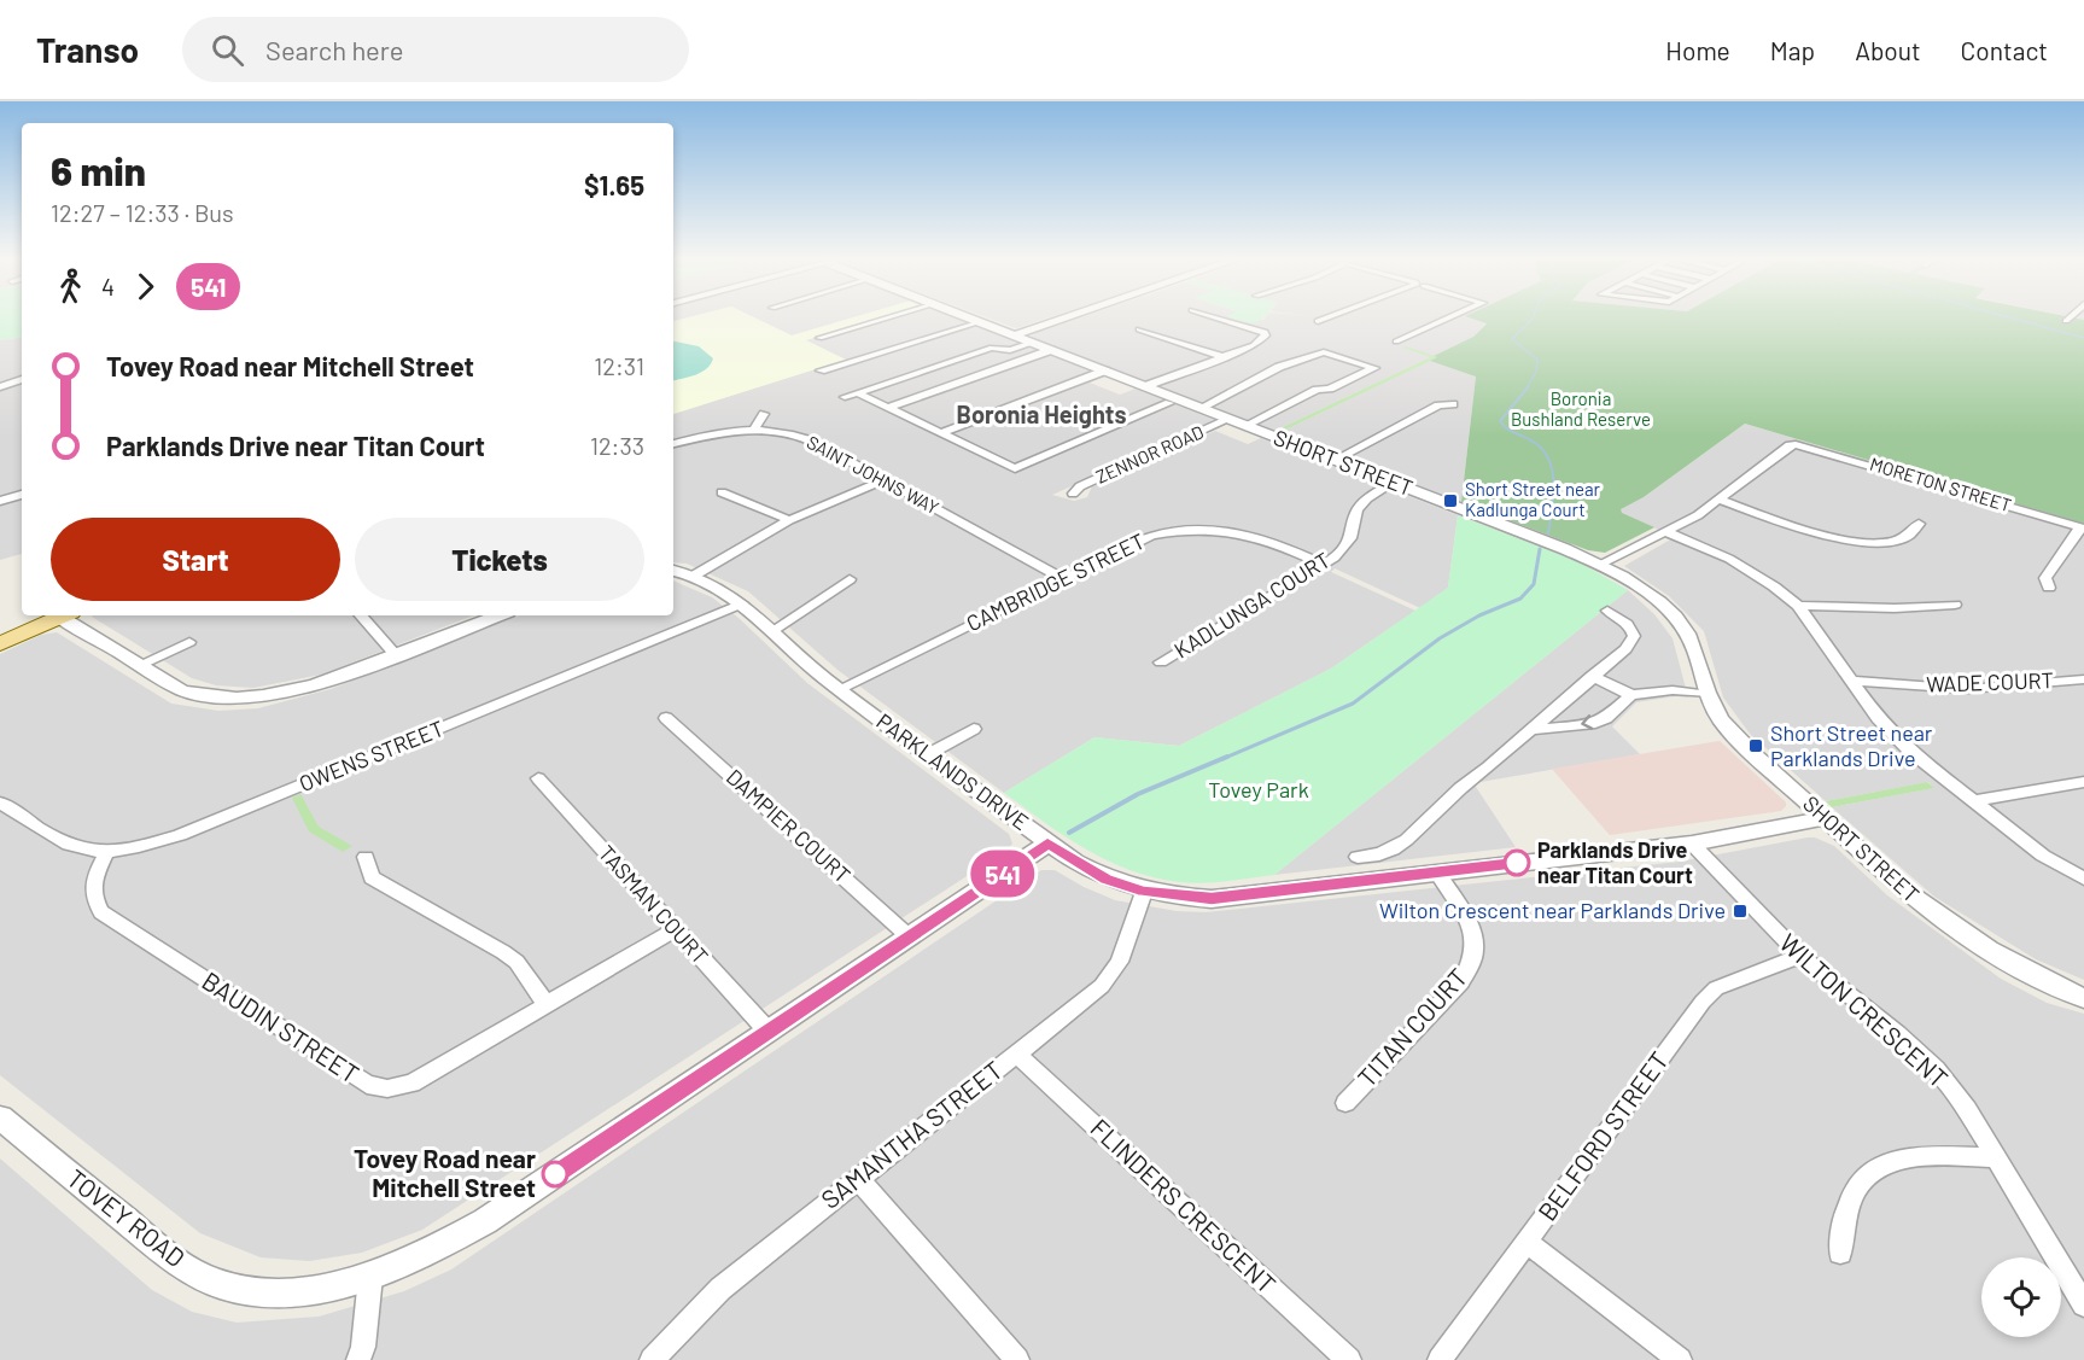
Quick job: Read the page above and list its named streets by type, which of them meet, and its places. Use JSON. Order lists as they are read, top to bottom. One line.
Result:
{"streets":{"street":["ZENNOR ROAD","SHORT STREET","SAINT JOHNS WAY","MORETON STREET","CAMBRIDGE STREET","KADLUNGA COURT","WADE COURT","OWENS STREET","PARKLANDS DRIVE","DAMPIER COURT","TASMAN COURT","WILTON CRESCENT","BAUDIN STREET","TITAN COURT","SAMANTHA STREET","BELFORD STREET","FLINDERS CRESCENT","TOVEY ROAD"]},"crossings":[["ZENNOR ROAD","SHORT STREET"],["SHORT STREET","KADLUNGA COURT"],["SHORT STREET","PARKLANDS DRIVE"],["SAINT JOHNS WAY","CAMBRIDGE STREET"],["CAMBRIDGE STREET","KADLUNGA COURT"],["CAMBRIDGE STREET","PARKLANDS DRIVE"],["OWENS STREET","PARKLANDS DRIVE"],["OWENS STREET","BAUDIN STREET"],["PARKLANDS DRIVE","WILTON CRESCENT"],["PARKLANDS DRIVE","TITAN COURT"],["PARKLANDS DRIVE","SAMANTHA STREET"],["PARKLANDS DRIVE","TOVEY ROAD"],["DAMPIER COURT","TOVEY ROAD"],["TASMAN COURT","BAUDIN STREET"],["TASMAN COURT","TOVEY ROAD"],["WILTON CRESCENT","BELFORD STREET"],["SAMANTHA STREET","FLINDERS CRESCENT"]],"districts":["Boronia Heights"],"parks":["Boronia Bushland Reserve","Tovey Park"],"places":{"transit":["Short Street near Kadlunga Court","Short Street near Parklands Drive","Wilton Crescent near Parklands Drive"],"other":["Parklands Drive near Titan Court","Tovey Road near Mitchell Street"]},"lines":["bus line 541"],"page":{"header":"Transo","search":"Search here","nav":["Home","Map","About","Contact"],"on_map":"541","heading":["6 min","12:27 – 12:33 · Bus","$1.65"],"legs":["4","541"],"list":[{"name":"Tovey Road near Mitchell Street","value":"12:31"},{"name":"Parklands Drive near Titan Court","value":"12:33"}],"buttons":["Start","Tickets"]}}
